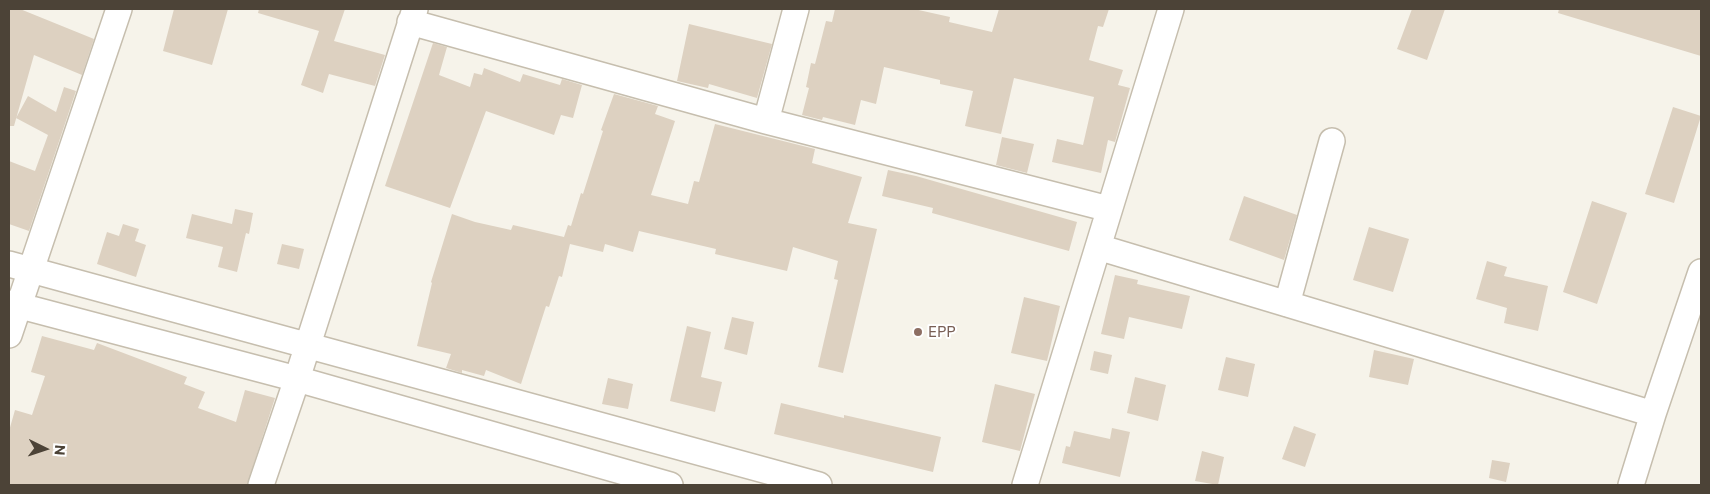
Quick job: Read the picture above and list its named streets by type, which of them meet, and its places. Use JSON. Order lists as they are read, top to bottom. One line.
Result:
{"places":["EPP"],"north":"right"}
